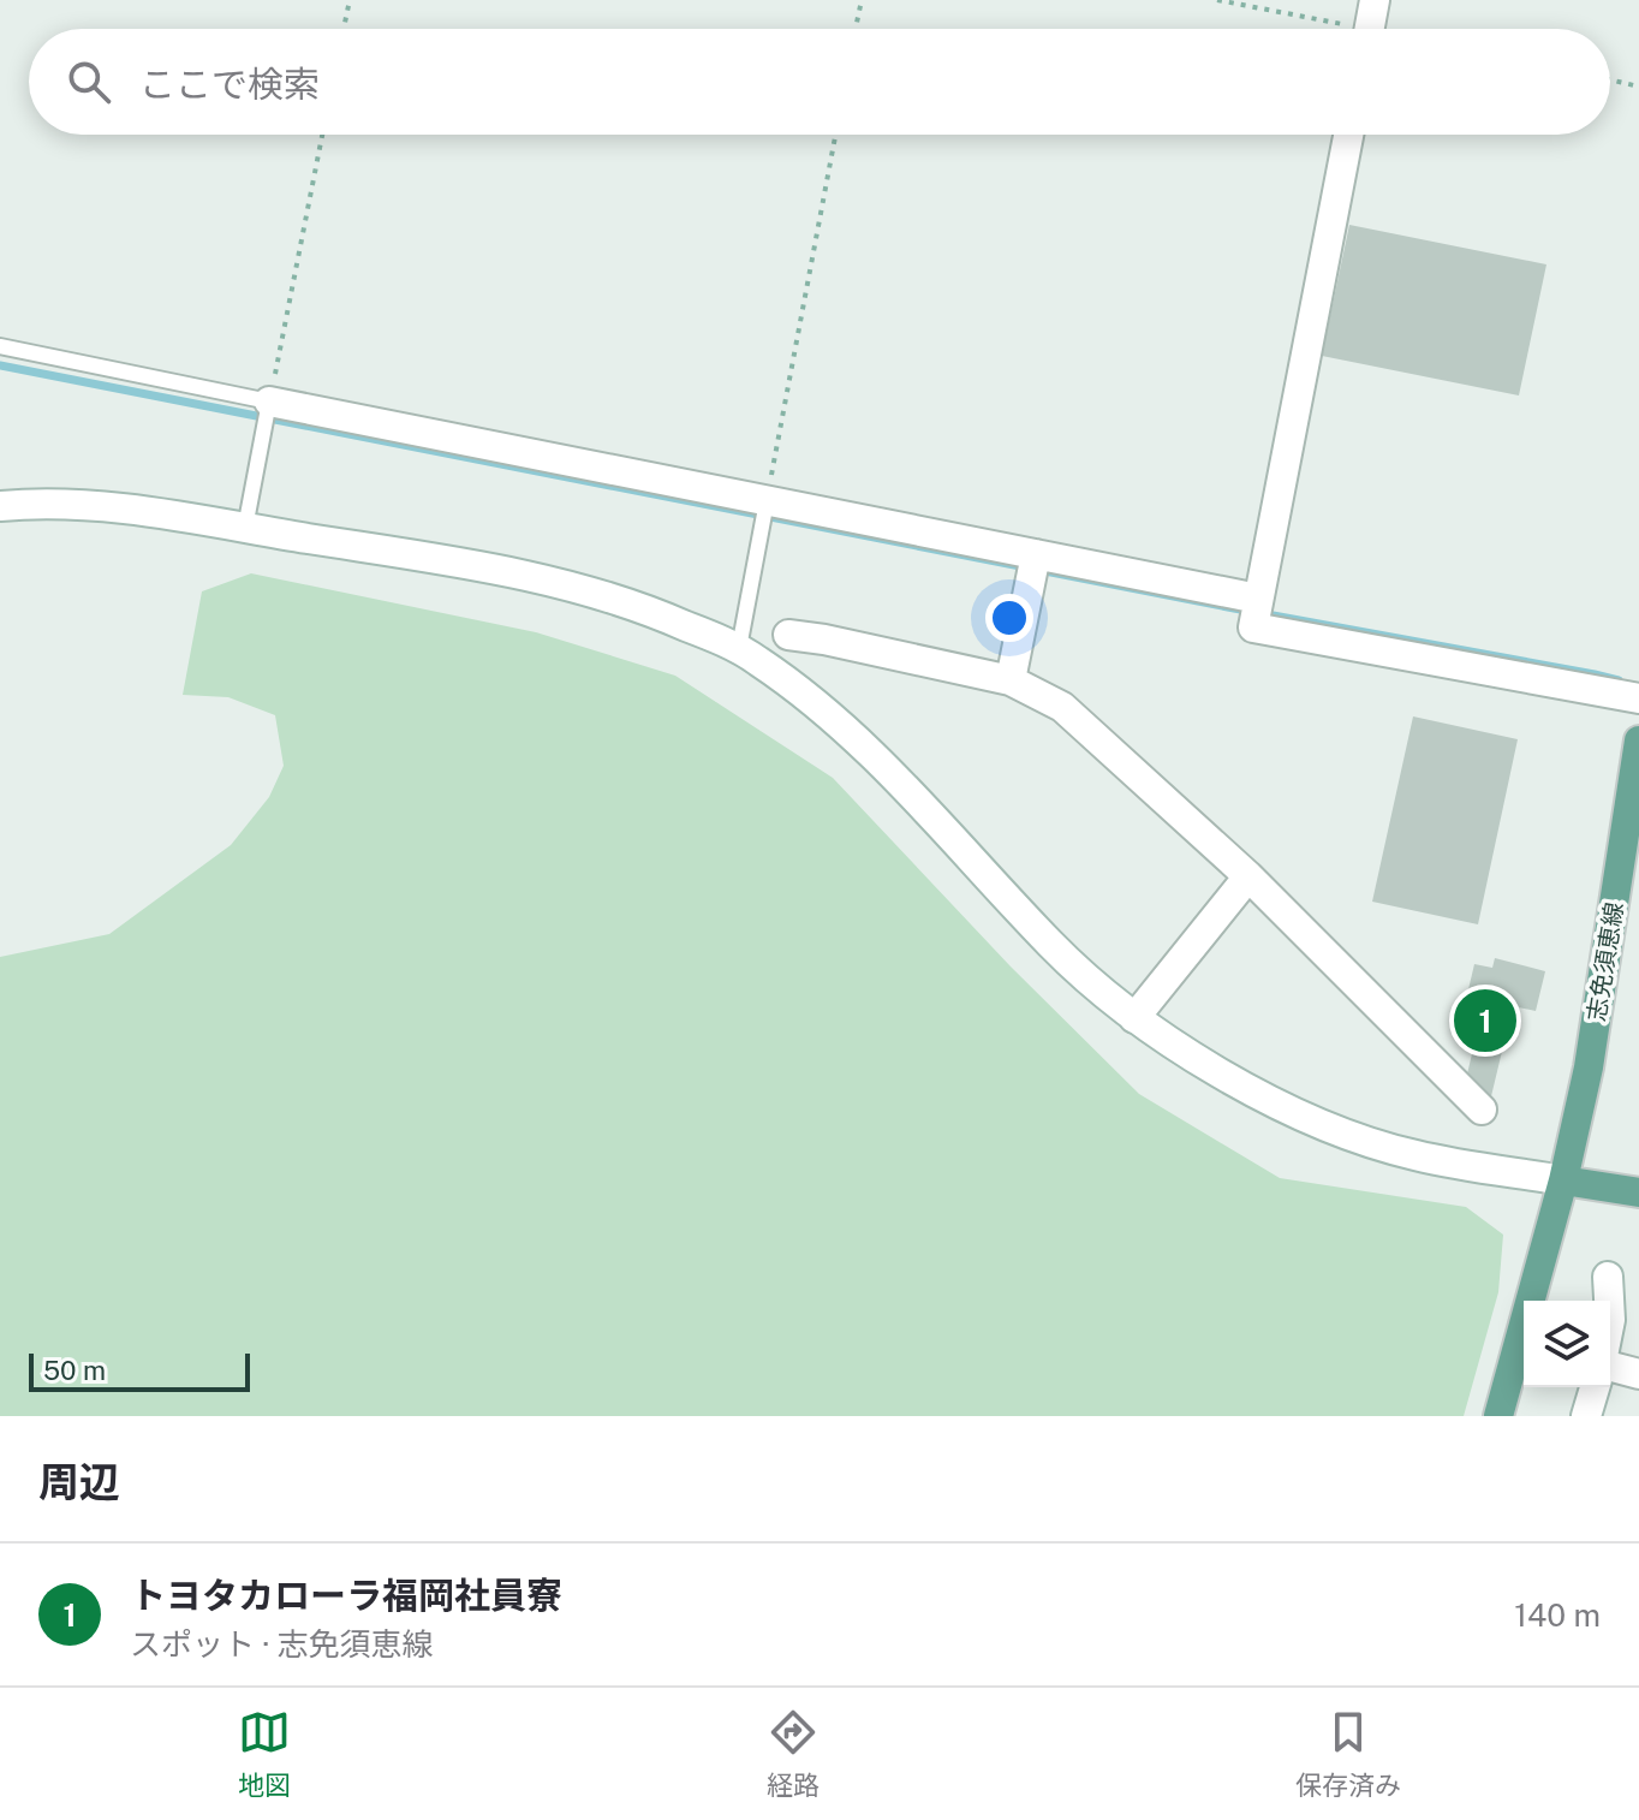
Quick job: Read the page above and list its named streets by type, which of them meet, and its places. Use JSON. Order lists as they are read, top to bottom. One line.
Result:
{"streets":{"main road":["志免須恵線"]},"scale_bar":"50 m","page":{"search":"ここで検索","pins":"1","scale":"50 m","heading":"周辺","list":[{"mark":"1","name":"トヨタカローラ福岡社員寮","note":"スポット · 志免須恵線","value":"140 m"}],"nav":["地図","経路","保存済み"]}}
